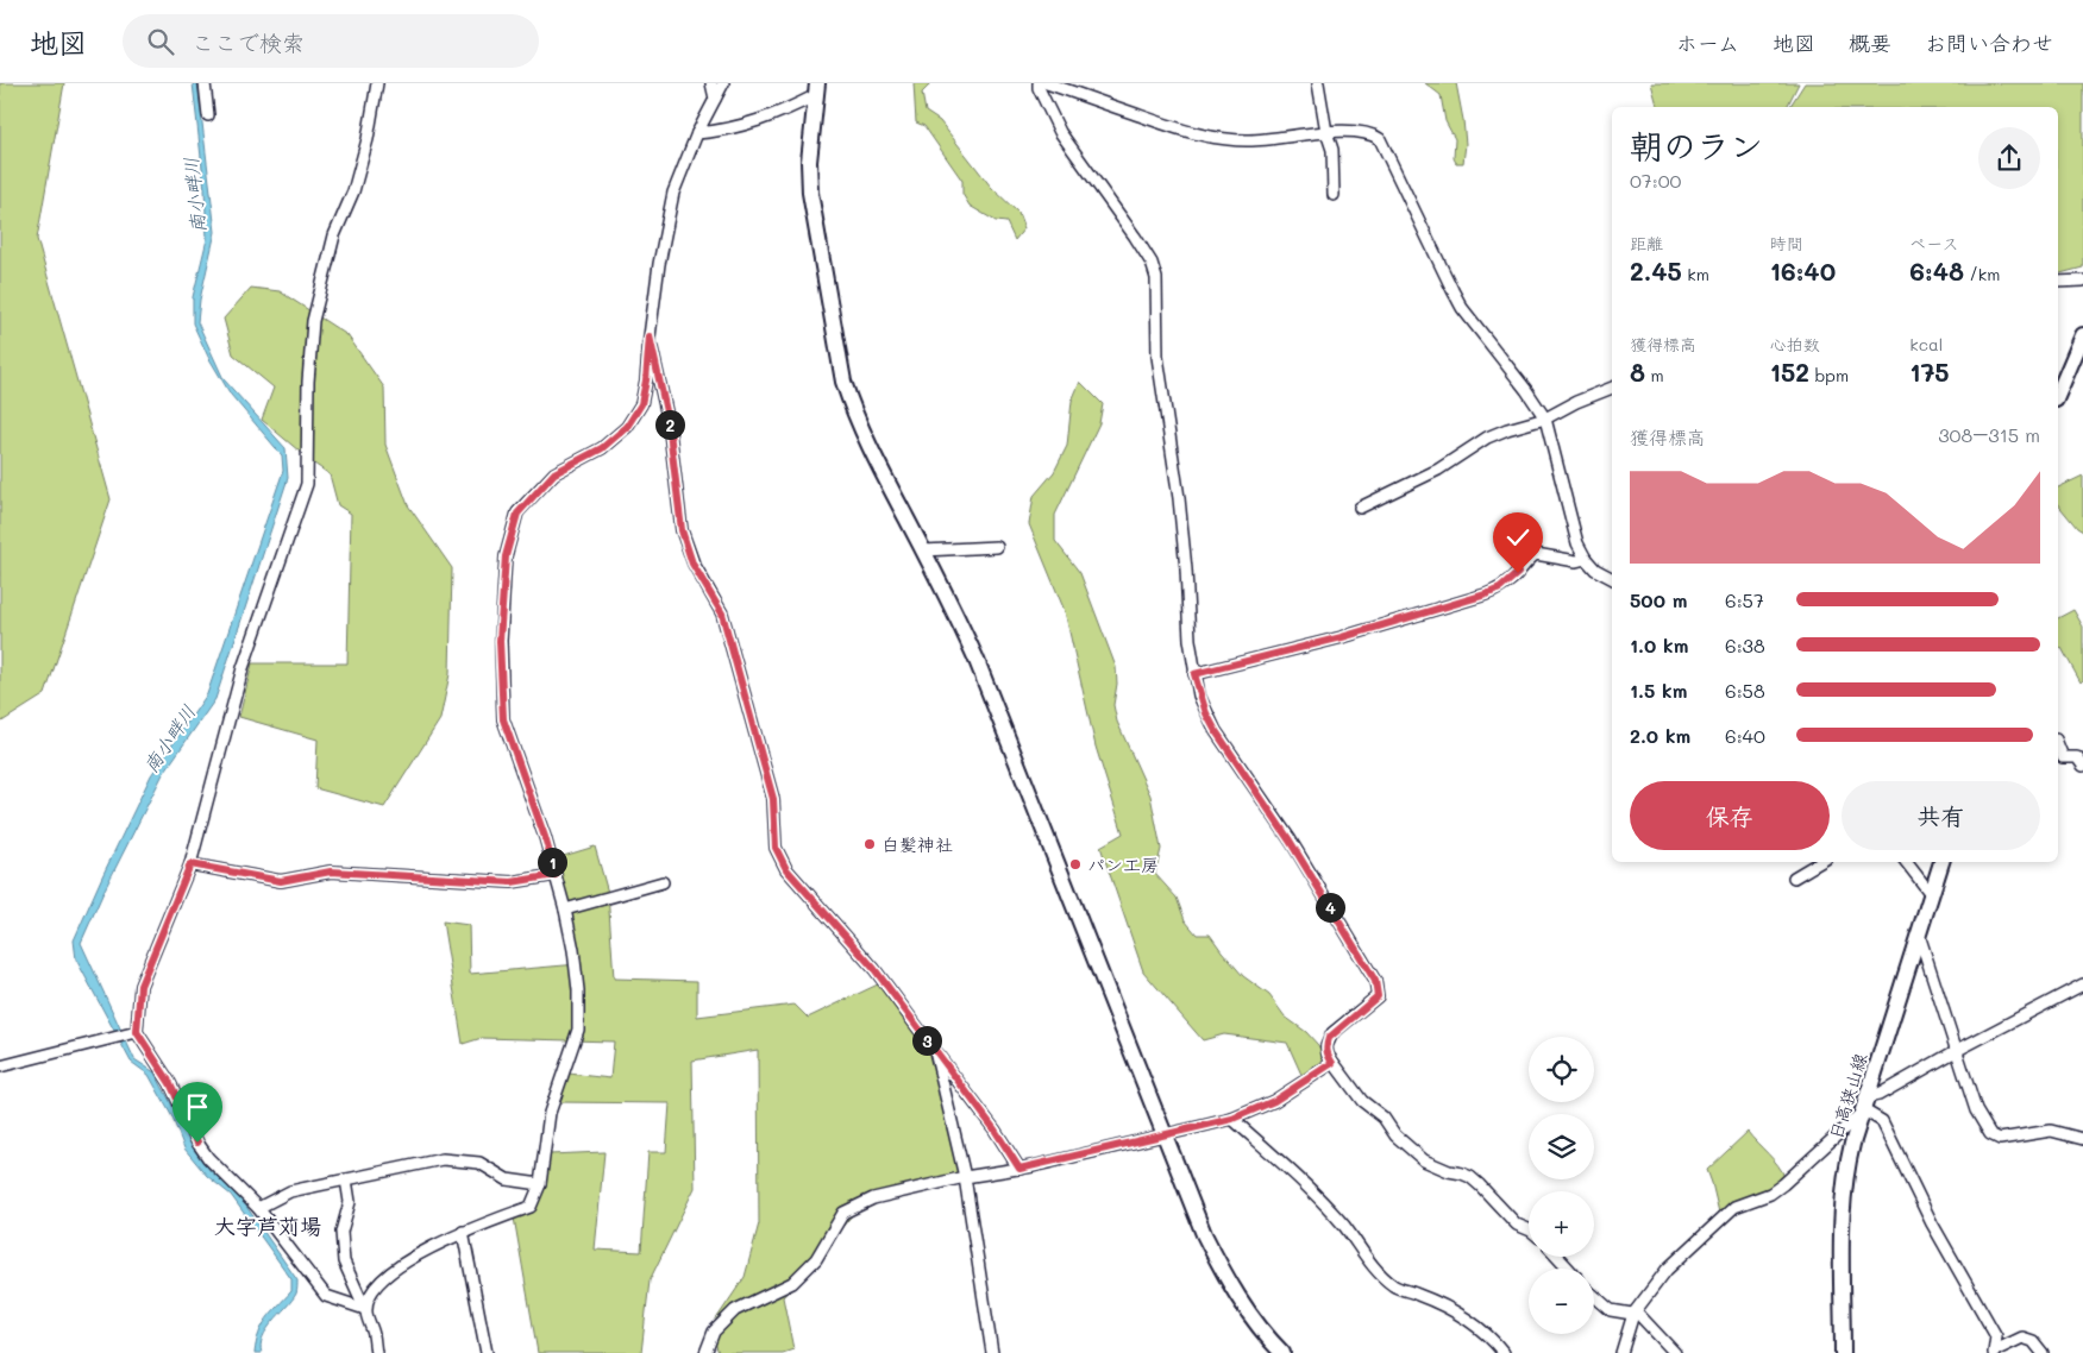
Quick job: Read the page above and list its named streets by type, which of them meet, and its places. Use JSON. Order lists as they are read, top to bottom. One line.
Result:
{"streets":{"street":["日高狭山線"]},"districts":["大字芦苅場"],"water":["南小畔川"],"places":["白髪神社","パン工房"],"page":{"header":"地図","search":"ここで検索","nav":["ホーム","地図","概要","お問い合わせ"],"heading":["朝のラン","07:00"],"stats":[["距離","2.45 km"],["時間","16:40"],["ペース","6:48 /km"],["獲得標高","8 m"],["心拍数","152 bpm"],["kcal","175"]],"pins":["2","1","4","3"],"chart":["獲得標高","308–315 m"],"list":[{"name":"500 m","note":"6:57"},{"name":"1.0 km","note":"6:38"},{"name":"1.5 km","note":"6:58"},{"name":"2.0 km","note":"6:40"}],"buttons":["保存","共有"],"map_buttons":["+","−"]}}
